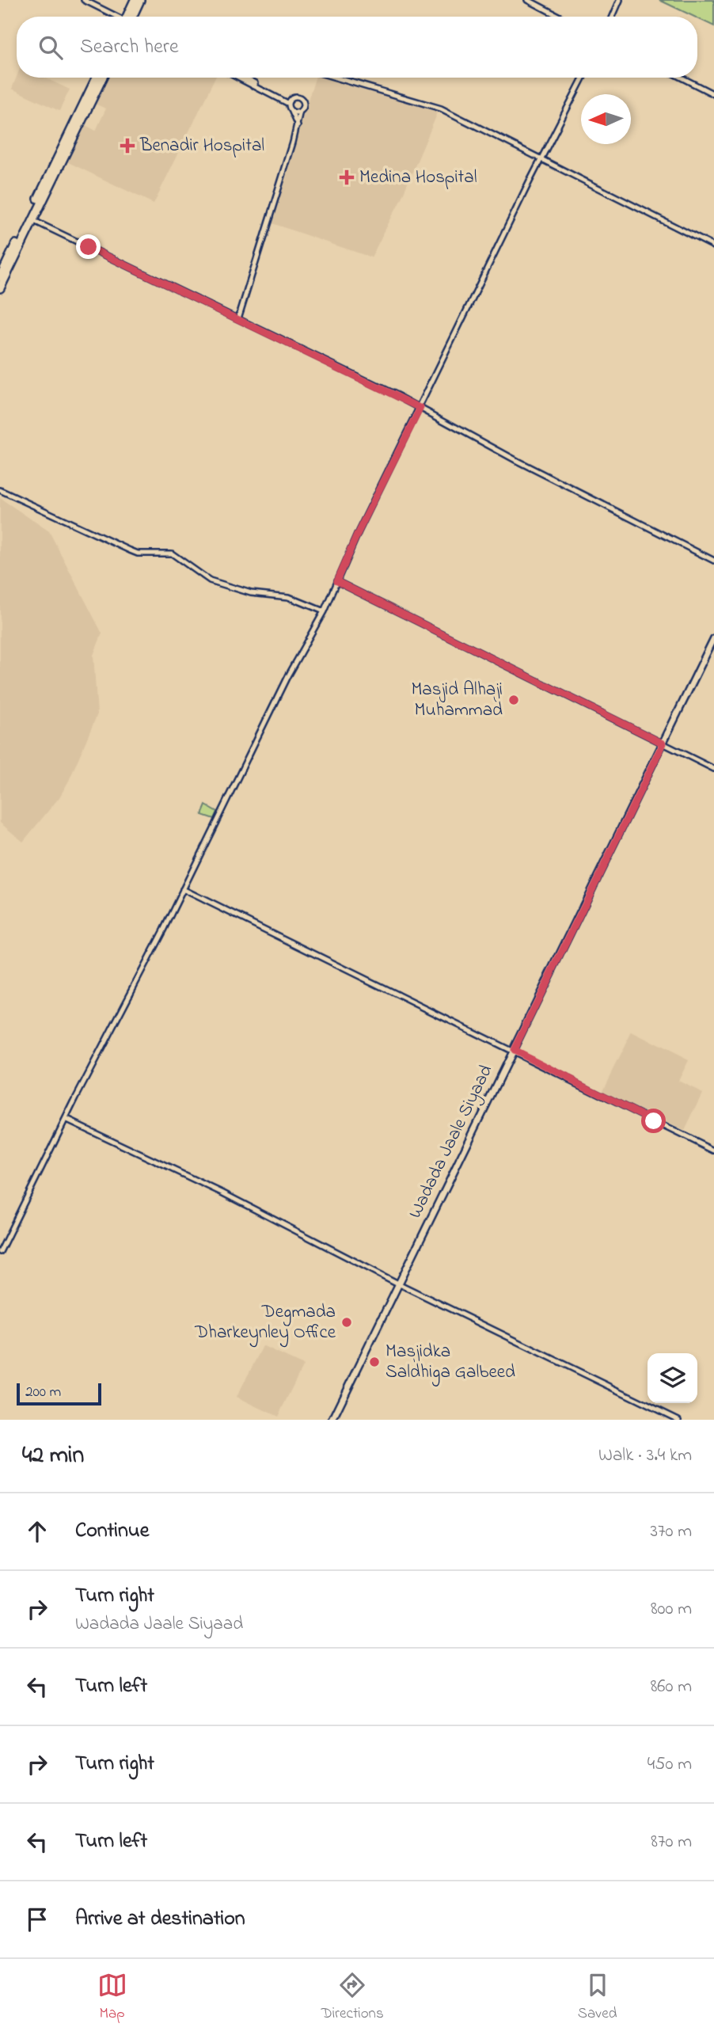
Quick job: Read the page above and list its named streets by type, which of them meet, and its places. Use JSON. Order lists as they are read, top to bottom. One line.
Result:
{"streets":{"main road":["Wadada Jaale Siyaad"]},"places":{"health":["Benadir Hospital","Medina Hospital"],"other":["Masjid Alhaji Muhammad","Degmada Dharkeynley Office","Masjidka Saldhiga Galbeed"]},"scale_bar":"200 m","north":"left","page":{"search":"Search here","scale":"200 m","heading":["42 min","Walk · 3.4 km"],"list":[["Continue","370 m"],["Turn right","Wadada Jaale Siyaad","800 m"],["Turn left","860 m"],["Turn right","450 m"],["Turn left","870 m"],"Arrive at destination"],"nav":["Map","Directions","Saved"]}}
